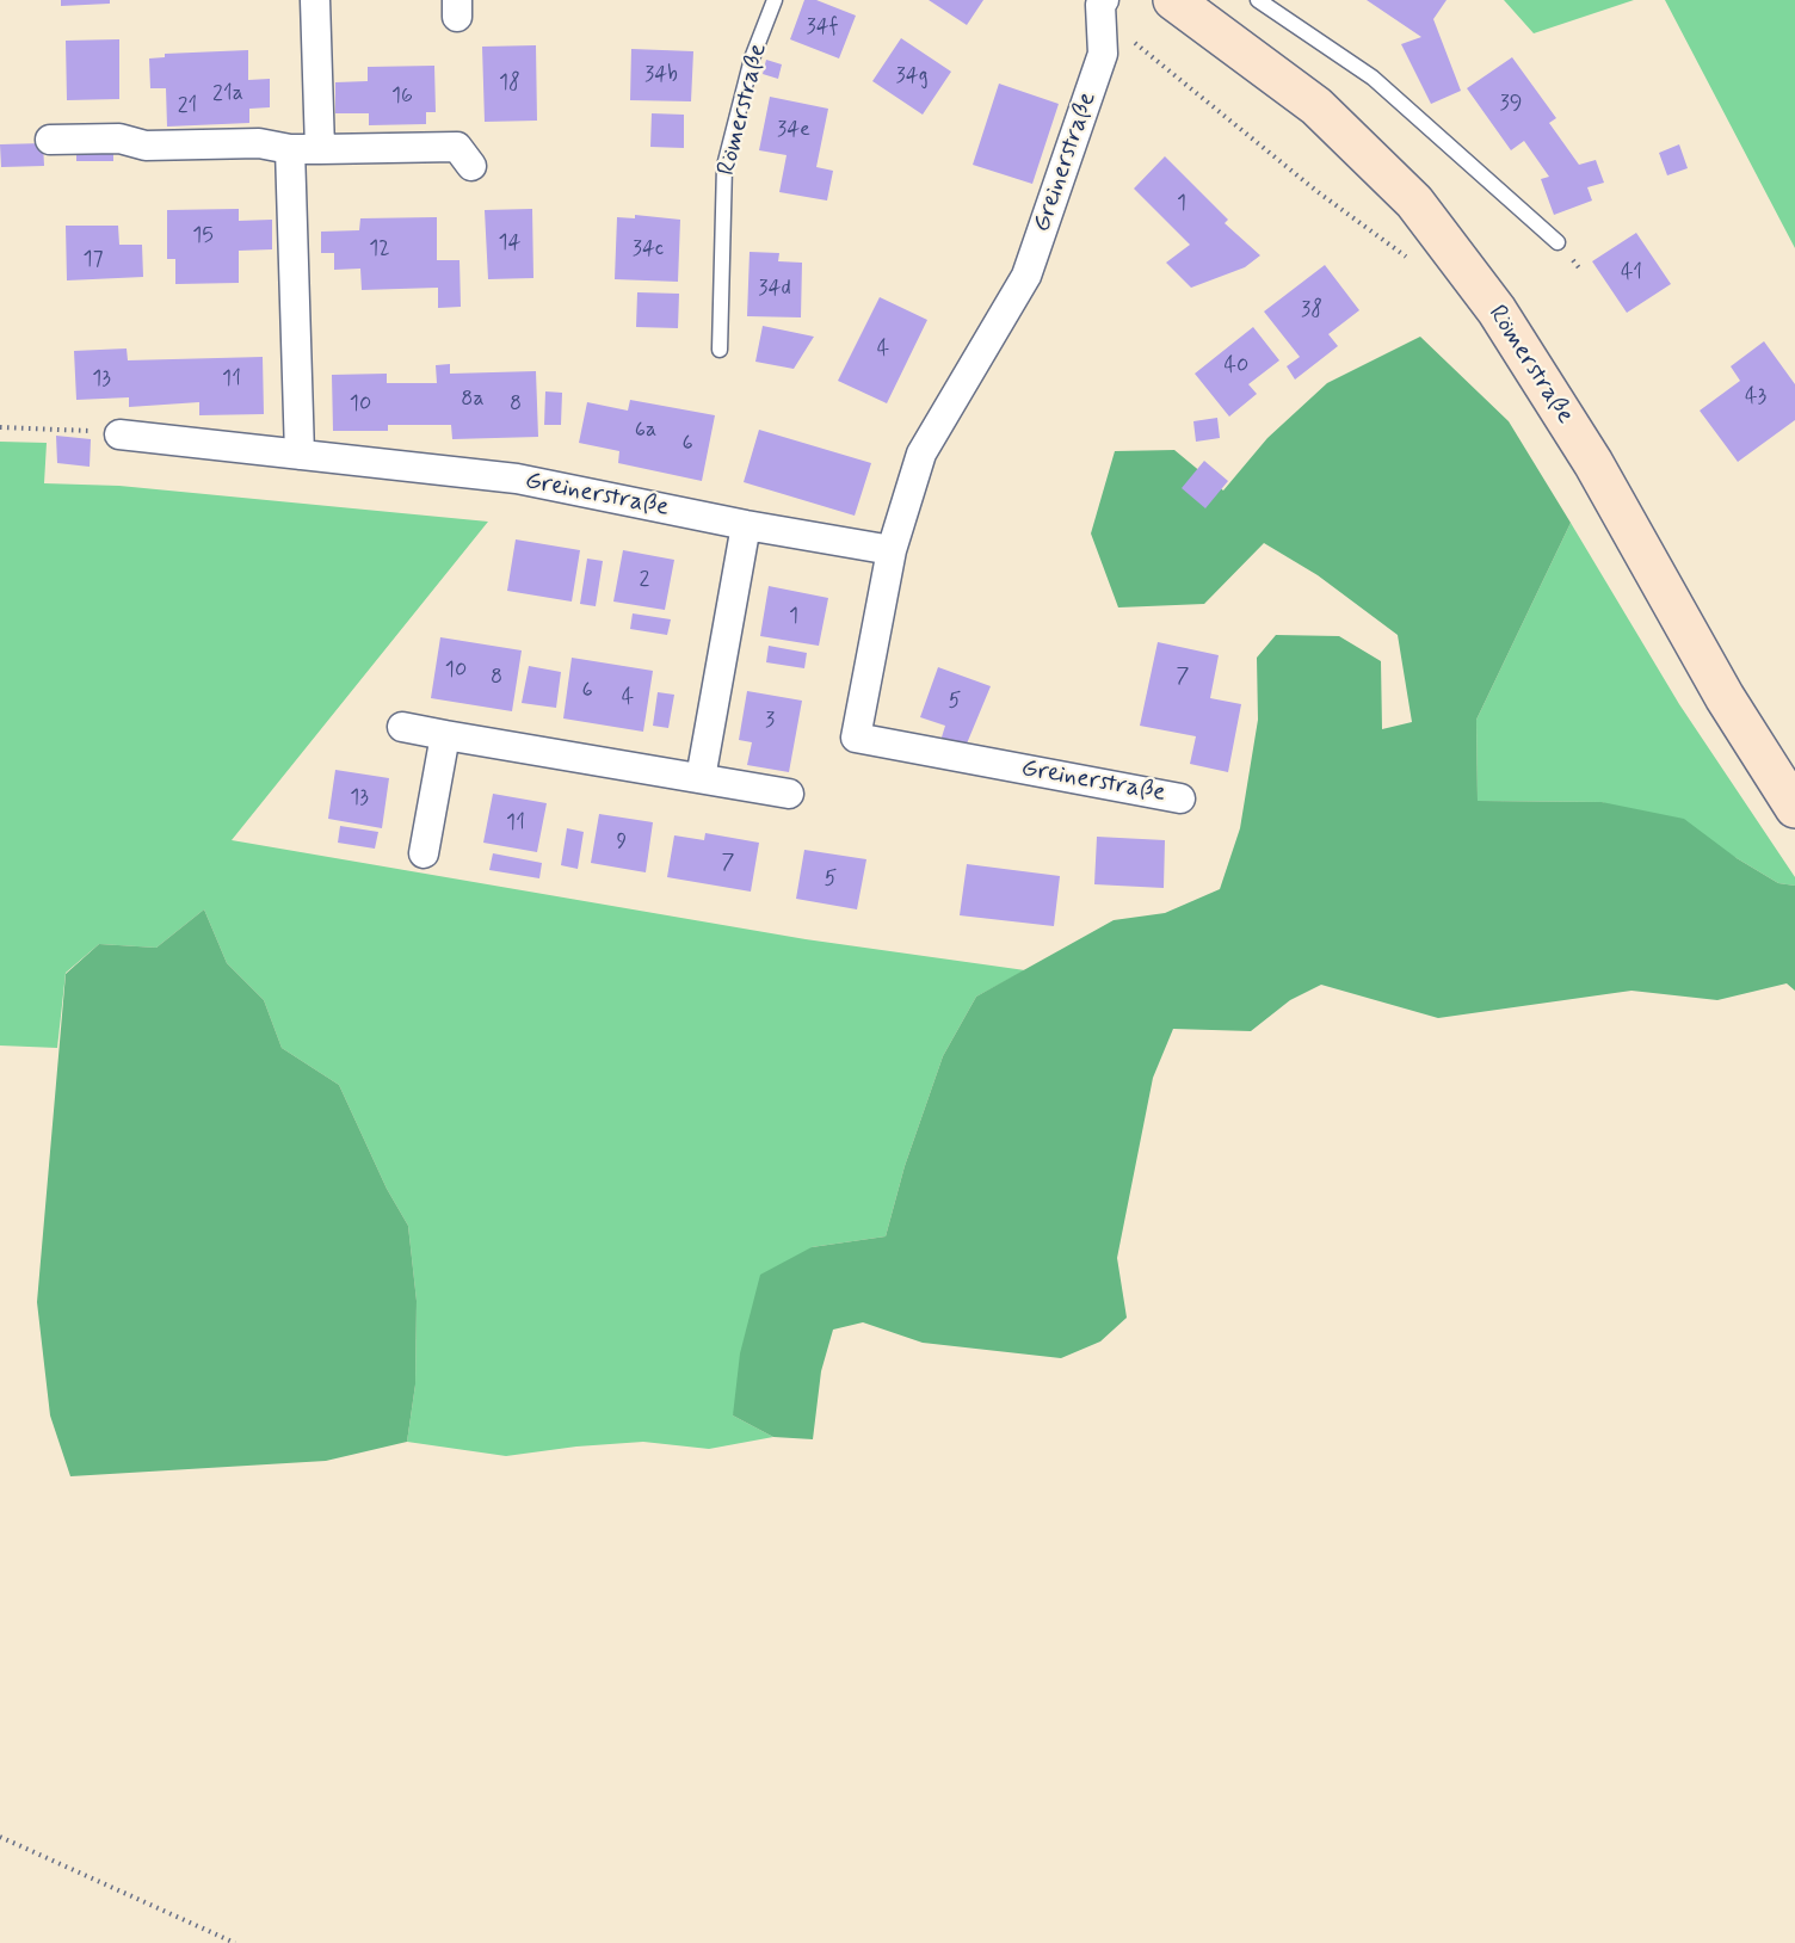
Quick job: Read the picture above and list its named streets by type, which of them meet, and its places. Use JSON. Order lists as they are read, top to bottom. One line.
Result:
{"streets":{"main road":["Römerstraße"],"street":["Greinerstraße"]},"house_numbers":["34f","34b","34g","18","21a","16","39","21","34e","1","15","14","12","34c","17","41","34d","38","4","40","13","11","43","8a","10","8","6a","6","2","1","10","7","8","6","4","5","3","13","11","9","7","5"]}
